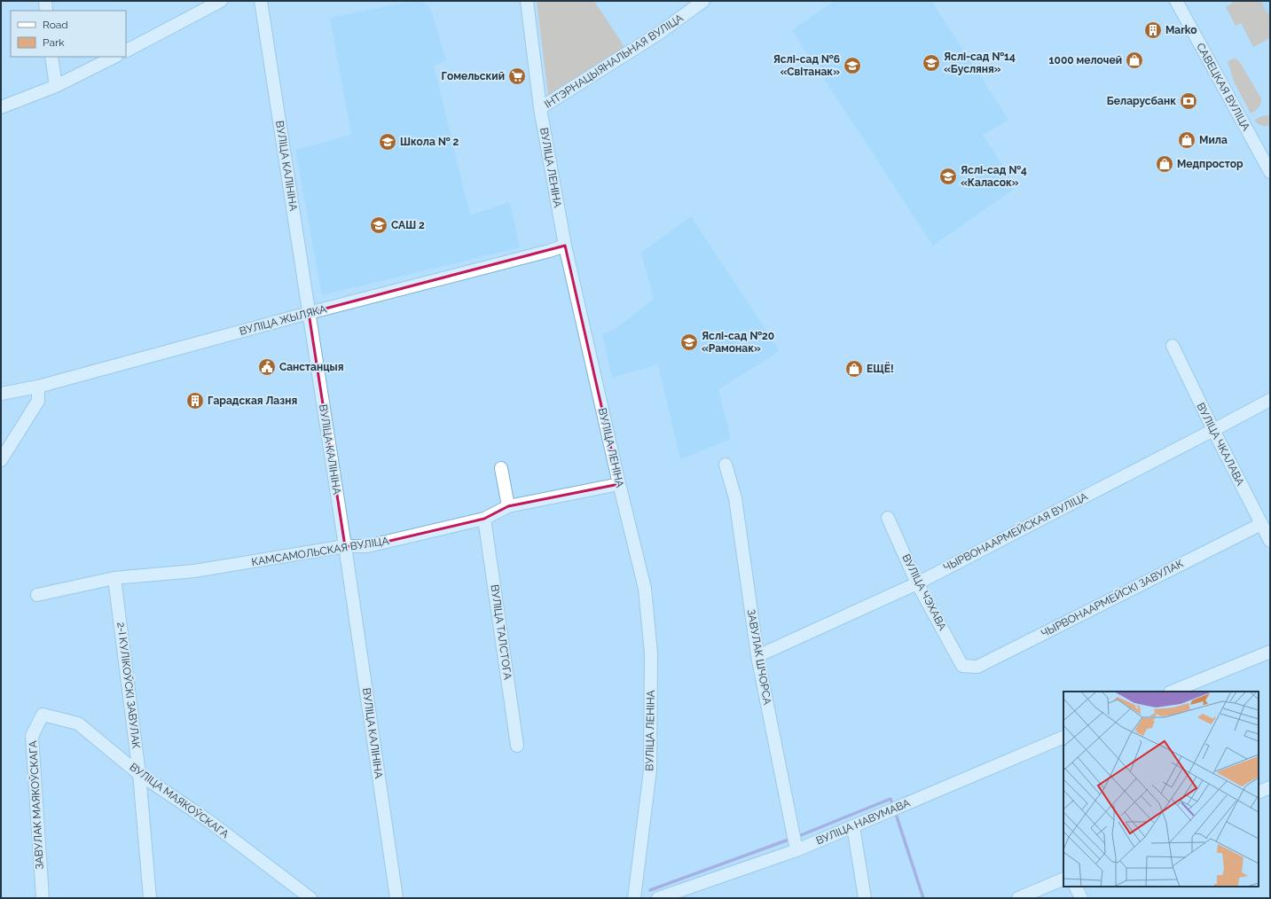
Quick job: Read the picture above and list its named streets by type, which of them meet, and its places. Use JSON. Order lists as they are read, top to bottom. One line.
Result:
{"streets":{"street":["ІНТЭРНАЦЫЯНАЛЬНАЯ ВУЛІЦА","САВЕЦКАЯ ВУЛІЦА","ВУЛІЦА КАЛІНІНА","ВУЛІЦА ЛЕНІНА","ВУЛІЦА ЖЫЛЯКА","ВУЛІЦА ЧКАЛАВА","ЧЫРВОНААРМЕЙСКАЯ ВУЛІЦА","КАМСАМОЛЬСКАЯ ВУЛІЦА","ВУЛІЦА ЧЭХАВА","ЧЫРВОНААРМЕЙСКІ ЗАВУЛАК","ВУЛІЦА ТАЛСТОГА","ЗАВУЛАК ШЧОРСА","2-І КУЛІКОЎСКІ ЗАВУЛАК","ВУЛІЦА МАЯКОЎСКАГА","ЗАВУЛАК МАЯКОЎСКАГА","ВУЛІЦА НАВУМАВА"]},"crossings":[["ІНТЭРНАЦЫЯНАЛЬНАЯ ВУЛІЦА","ВУЛІЦА ЛЕНІНА"],["ВУЛІЦА КАЛІНІНА","ВУЛІЦА ЖЫЛЯКА"],["ВУЛІЦА КАЛІНІНА","КАМСАМОЛЬСКАЯ ВУЛІЦА"],["ВУЛІЦА ЛЕНІНА","ВУЛІЦА ЖЫЛЯКА"],["ВУЛІЦА ЛЕНІНА","КАМСАМОЛЬСКАЯ ВУЛІЦА"],["ВУЛІЦА ЧКАЛАВА","ЧЫРВОНААРМЕЙСКАЯ ВУЛІЦА"],["ВУЛІЦА ЧКАЛАВА","ЧЫРВОНААРМЕЙСКІ ЗАВУЛАК"],["ЧЫРВОНААРМЕЙСКАЯ ВУЛІЦА","ВУЛІЦА ЧЭХАВА"],["ЧЫРВОНААРМЕЙСКАЯ ВУЛІЦА","ЗАВУЛАК ШЧОРСА"],["КАМСАМОЛЬСКАЯ ВУЛІЦА","ВУЛІЦА ТАЛСТОГА"],["КАМСАМОЛЬСКАЯ ВУЛІЦА","2-І КУЛІКОЎСКІ ЗАВУЛАК"],["ВУЛІЦА ЧЭХАВА","ЧЫРВОНААРМЕЙСКІ ЗАВУЛАК"],["ЗАВУЛАК ШЧОРСА","ВУЛІЦА НАВУМАВА"],["2-І КУЛІКОЎСКІ ЗАВУЛАК","ВУЛІЦА МАЯКОЎСКАГА"],["ВУЛІЦА МАЯКОЎСКАГА","ЗАВУЛАК МАЯКОЎСКАГА"]],"places":{"building":["Marko","Гарадская Лазня"],"shop":["1000 мелочей","Мила","Медпростор","ЕЩЁ!"],"school or university":["Яслі-сад №14 «Бусляня»","Яслі-сад №6 «Світанак»","Школа № 2","Яслі-сад №4 «Каласок»","САШ 2","Яслі-сад №20 «Рамонак»"],"supermarket":["Гомельский"],"bank":["Беларусбанк"],"public building":["Санстанцыя"]},"legend":["Road","Park"]}
